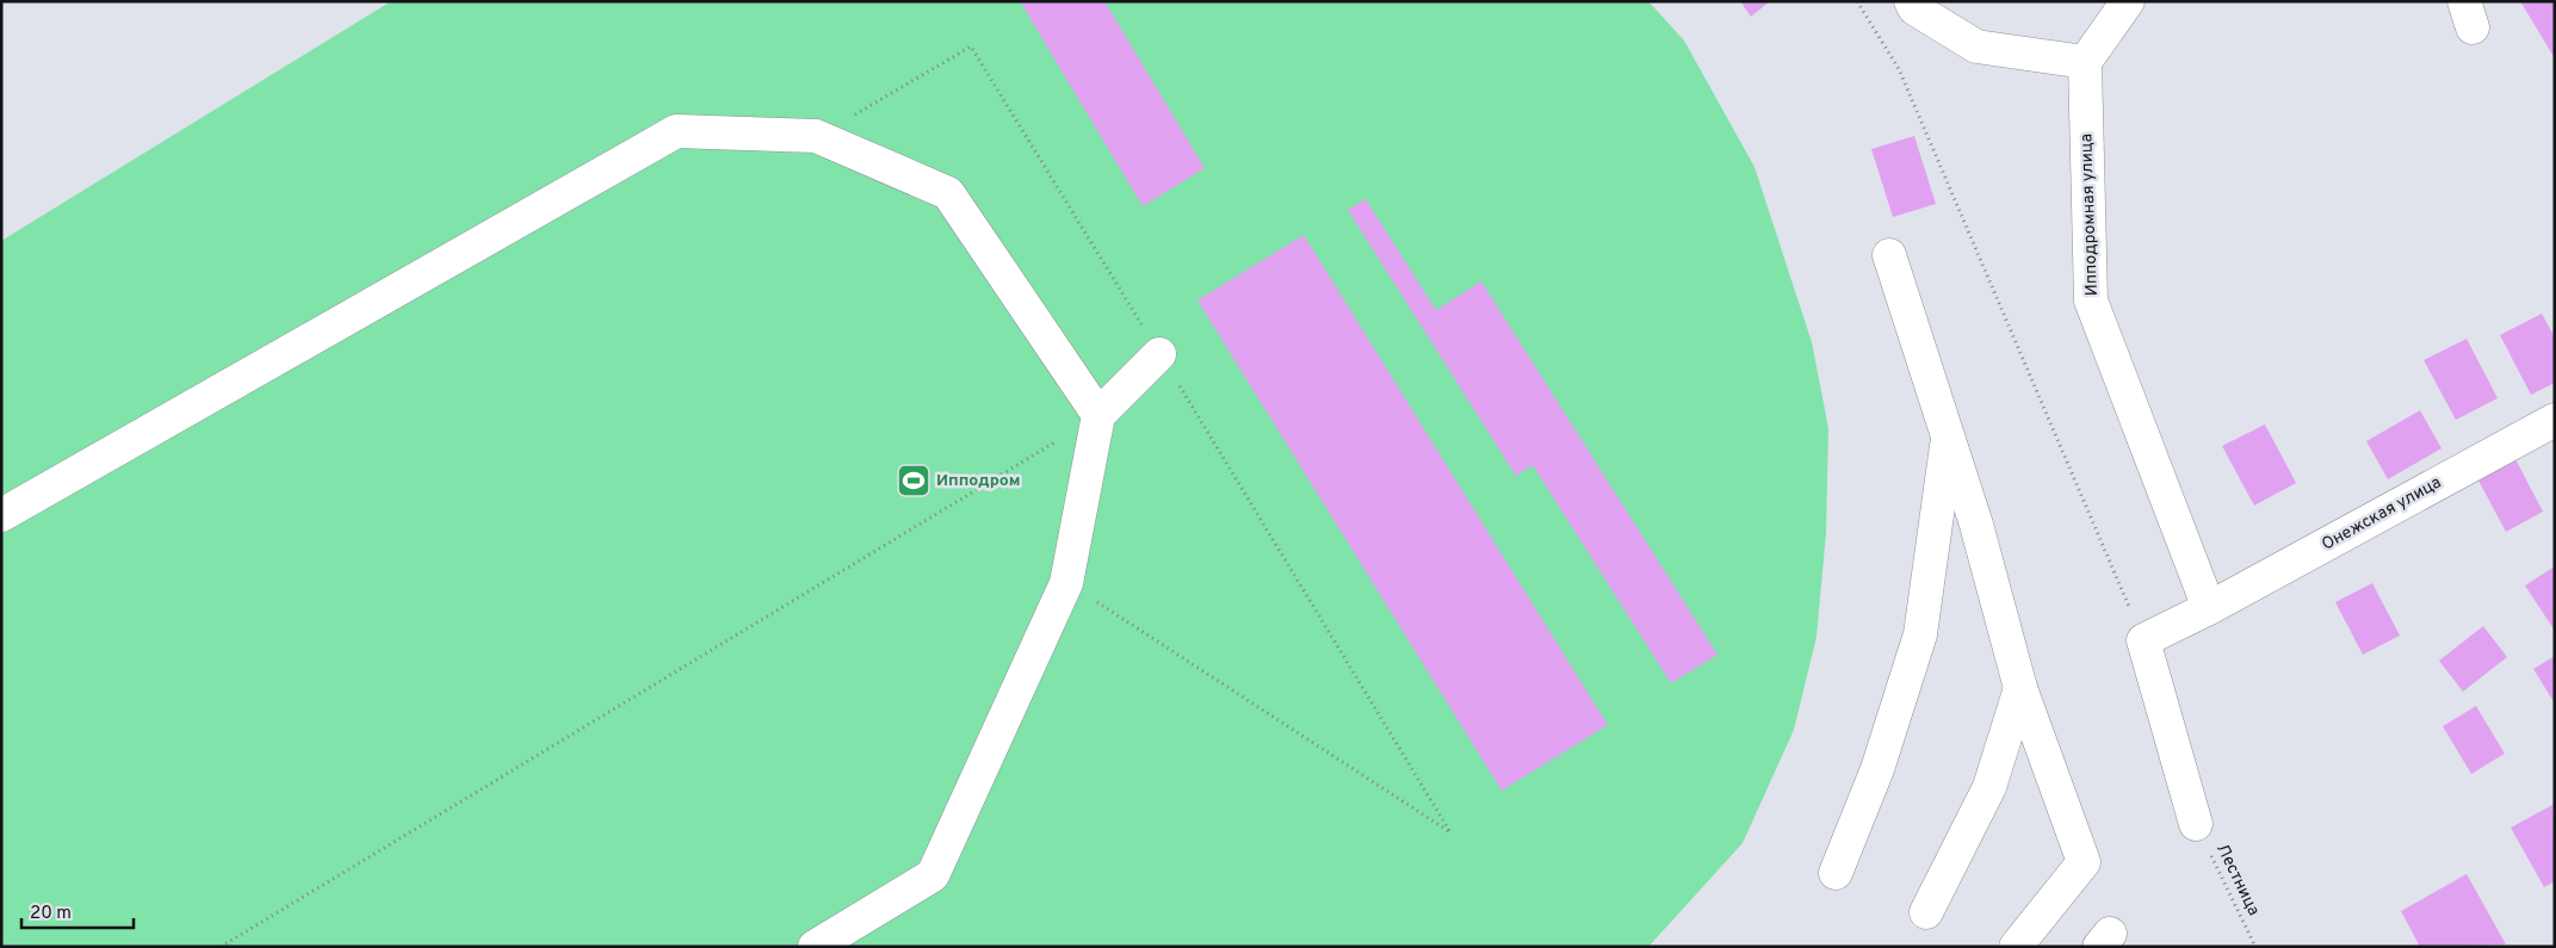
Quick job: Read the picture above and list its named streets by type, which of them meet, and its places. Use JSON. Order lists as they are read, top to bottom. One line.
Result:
{"streets":{"street":["Ипподромная улица","Онежская улица"],"path":["Лестница"]},"crossings":[["Ипподромная улица","Онежская улица"]],"places":{"sports":["Ипподром"]},"scale_bar":"20 m"}
